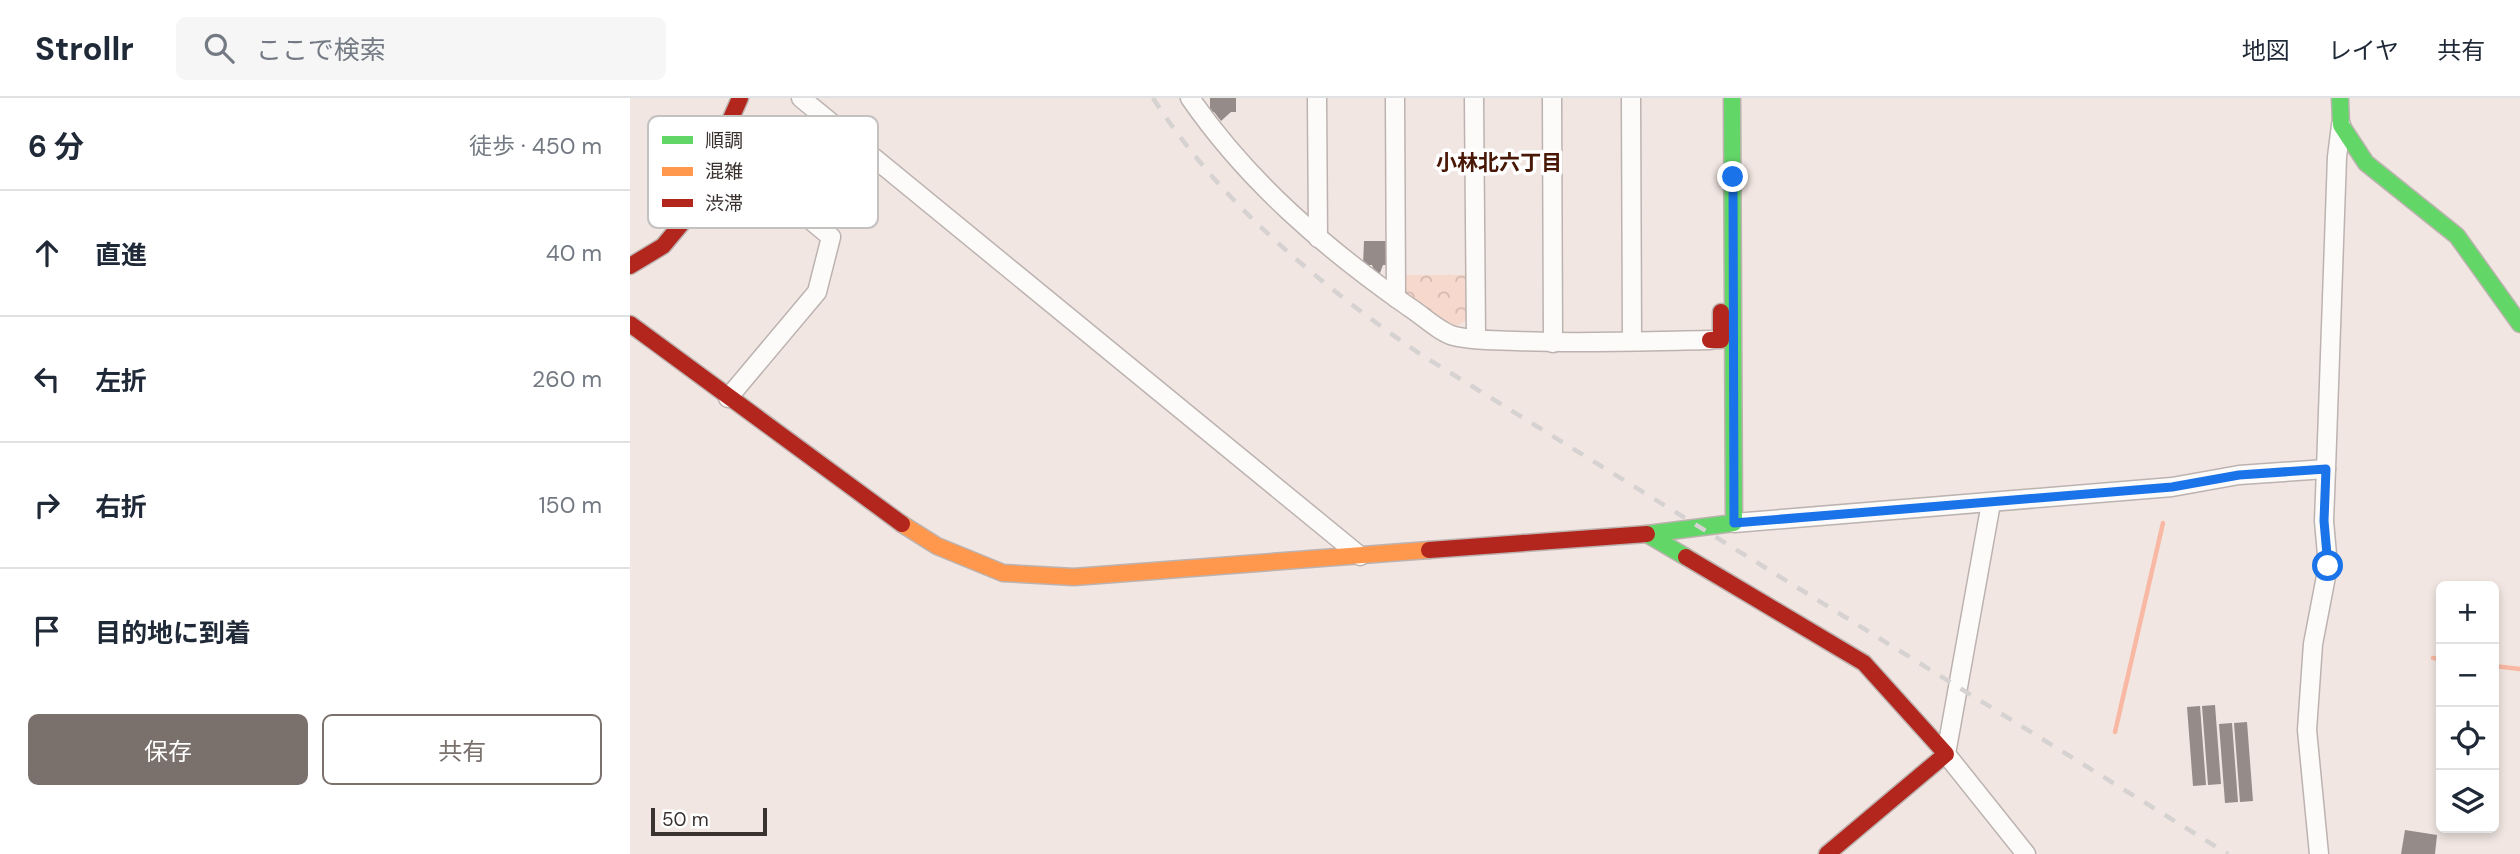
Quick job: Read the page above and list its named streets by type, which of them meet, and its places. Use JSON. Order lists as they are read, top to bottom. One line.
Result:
{"districts":["小林北六丁目"],"legend":["順調","混雑","渋滞"],"scale_bar":"50 m","page":{"header":"Strollr","search":"ここで検索","nav":["地図","レイヤ","共有"],"heading":["6 分","徒歩 · 450 m"],"list":[["直進","40 m"],["左折","260 m"],["右折","150 m"],"目的地に到着"],"map_buttons":["+","−"],"buttons":["保存","共有"],"scale":"50 m"}}
